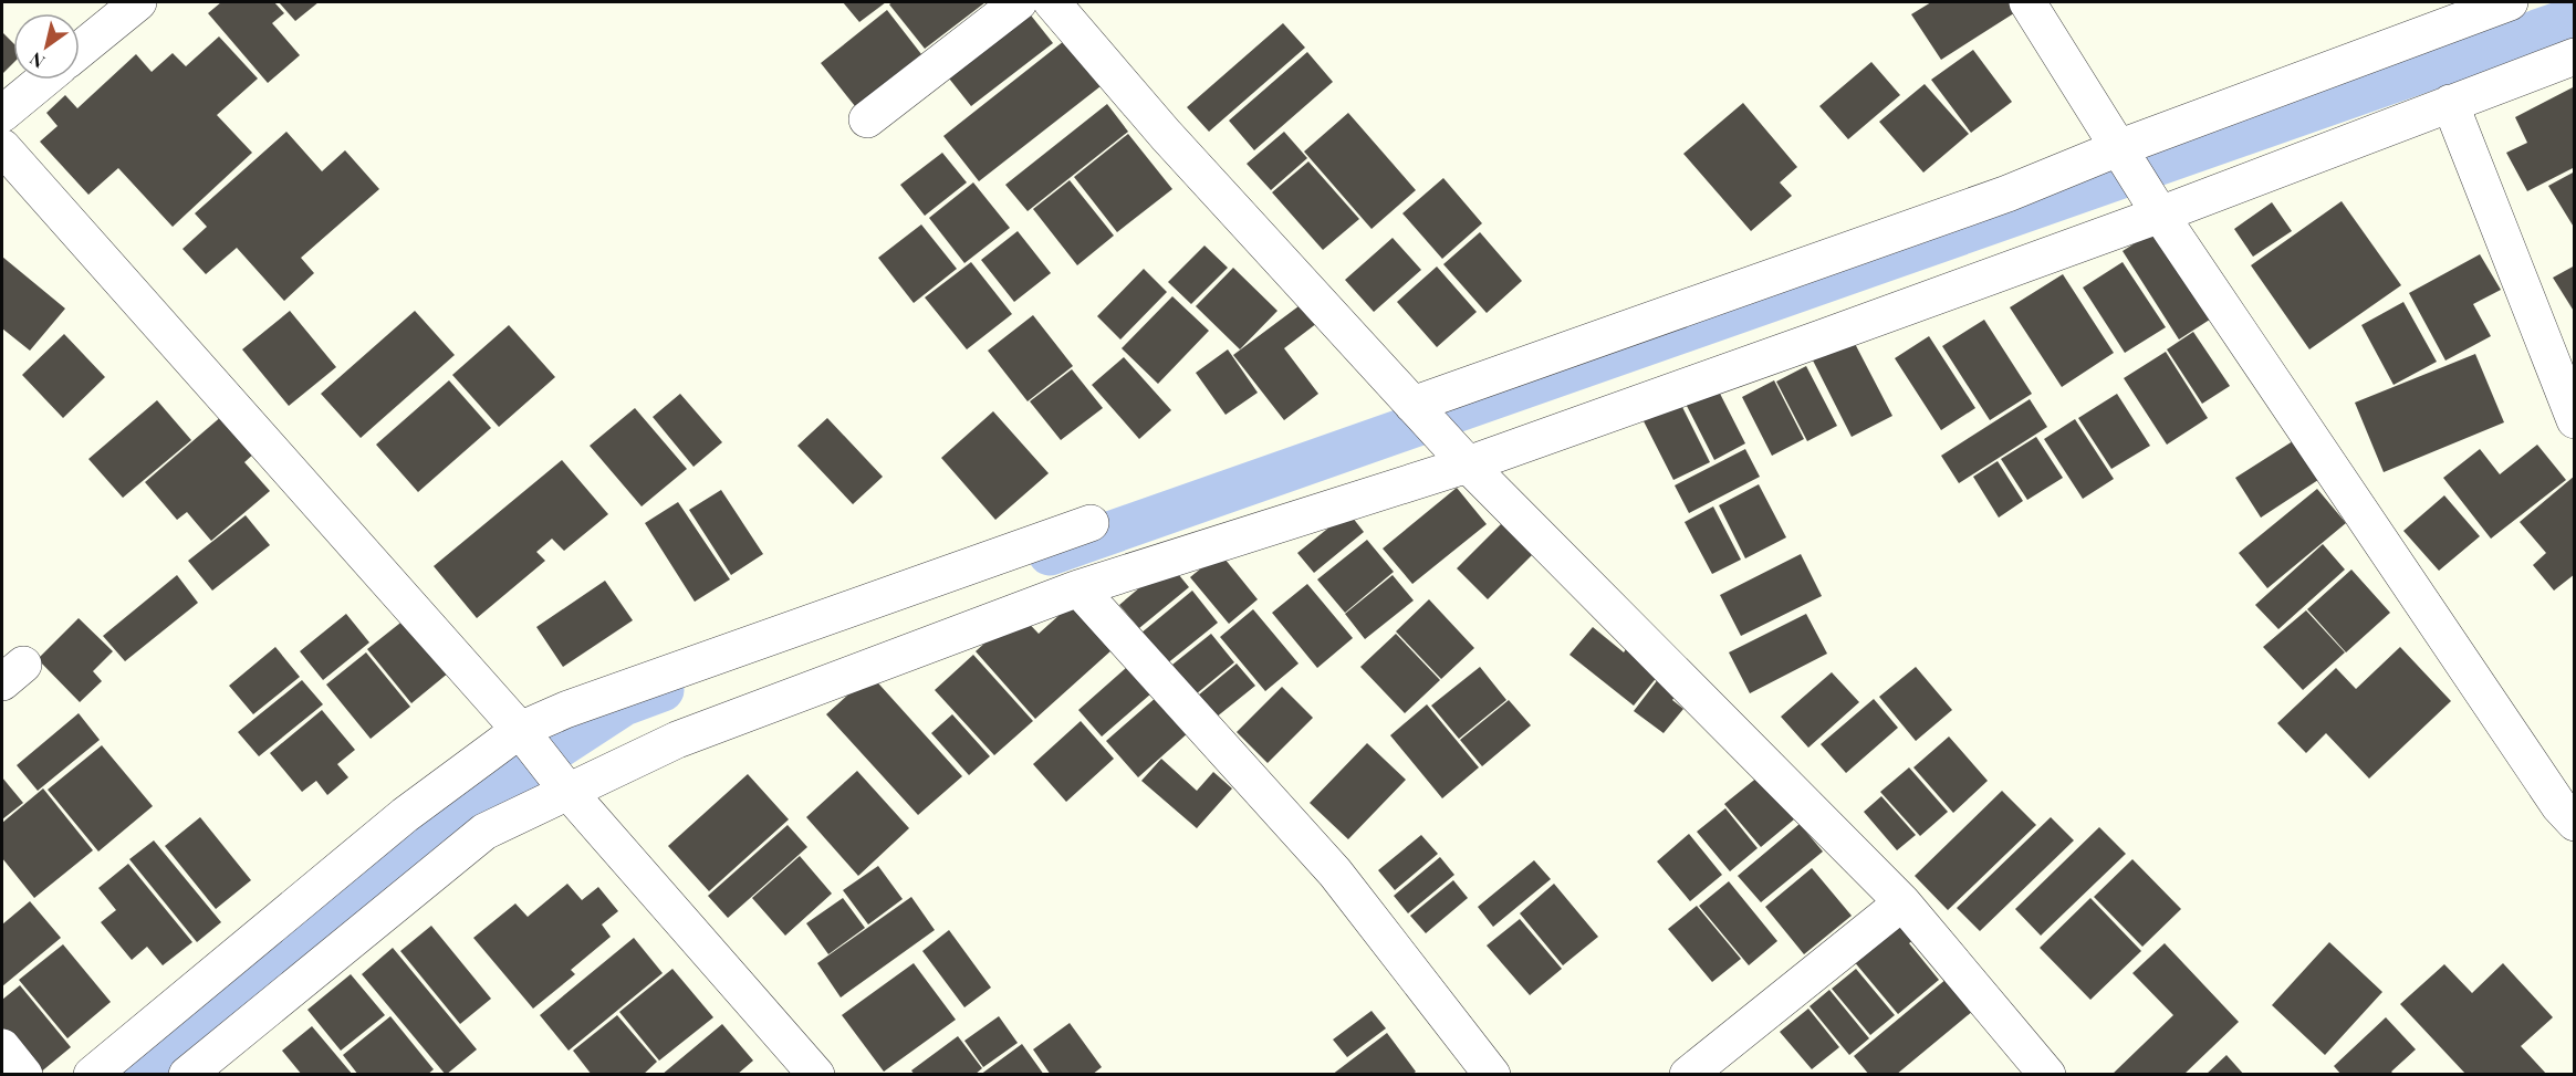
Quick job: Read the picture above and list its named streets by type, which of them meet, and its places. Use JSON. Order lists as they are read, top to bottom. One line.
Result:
{"north":"bottom left"}
